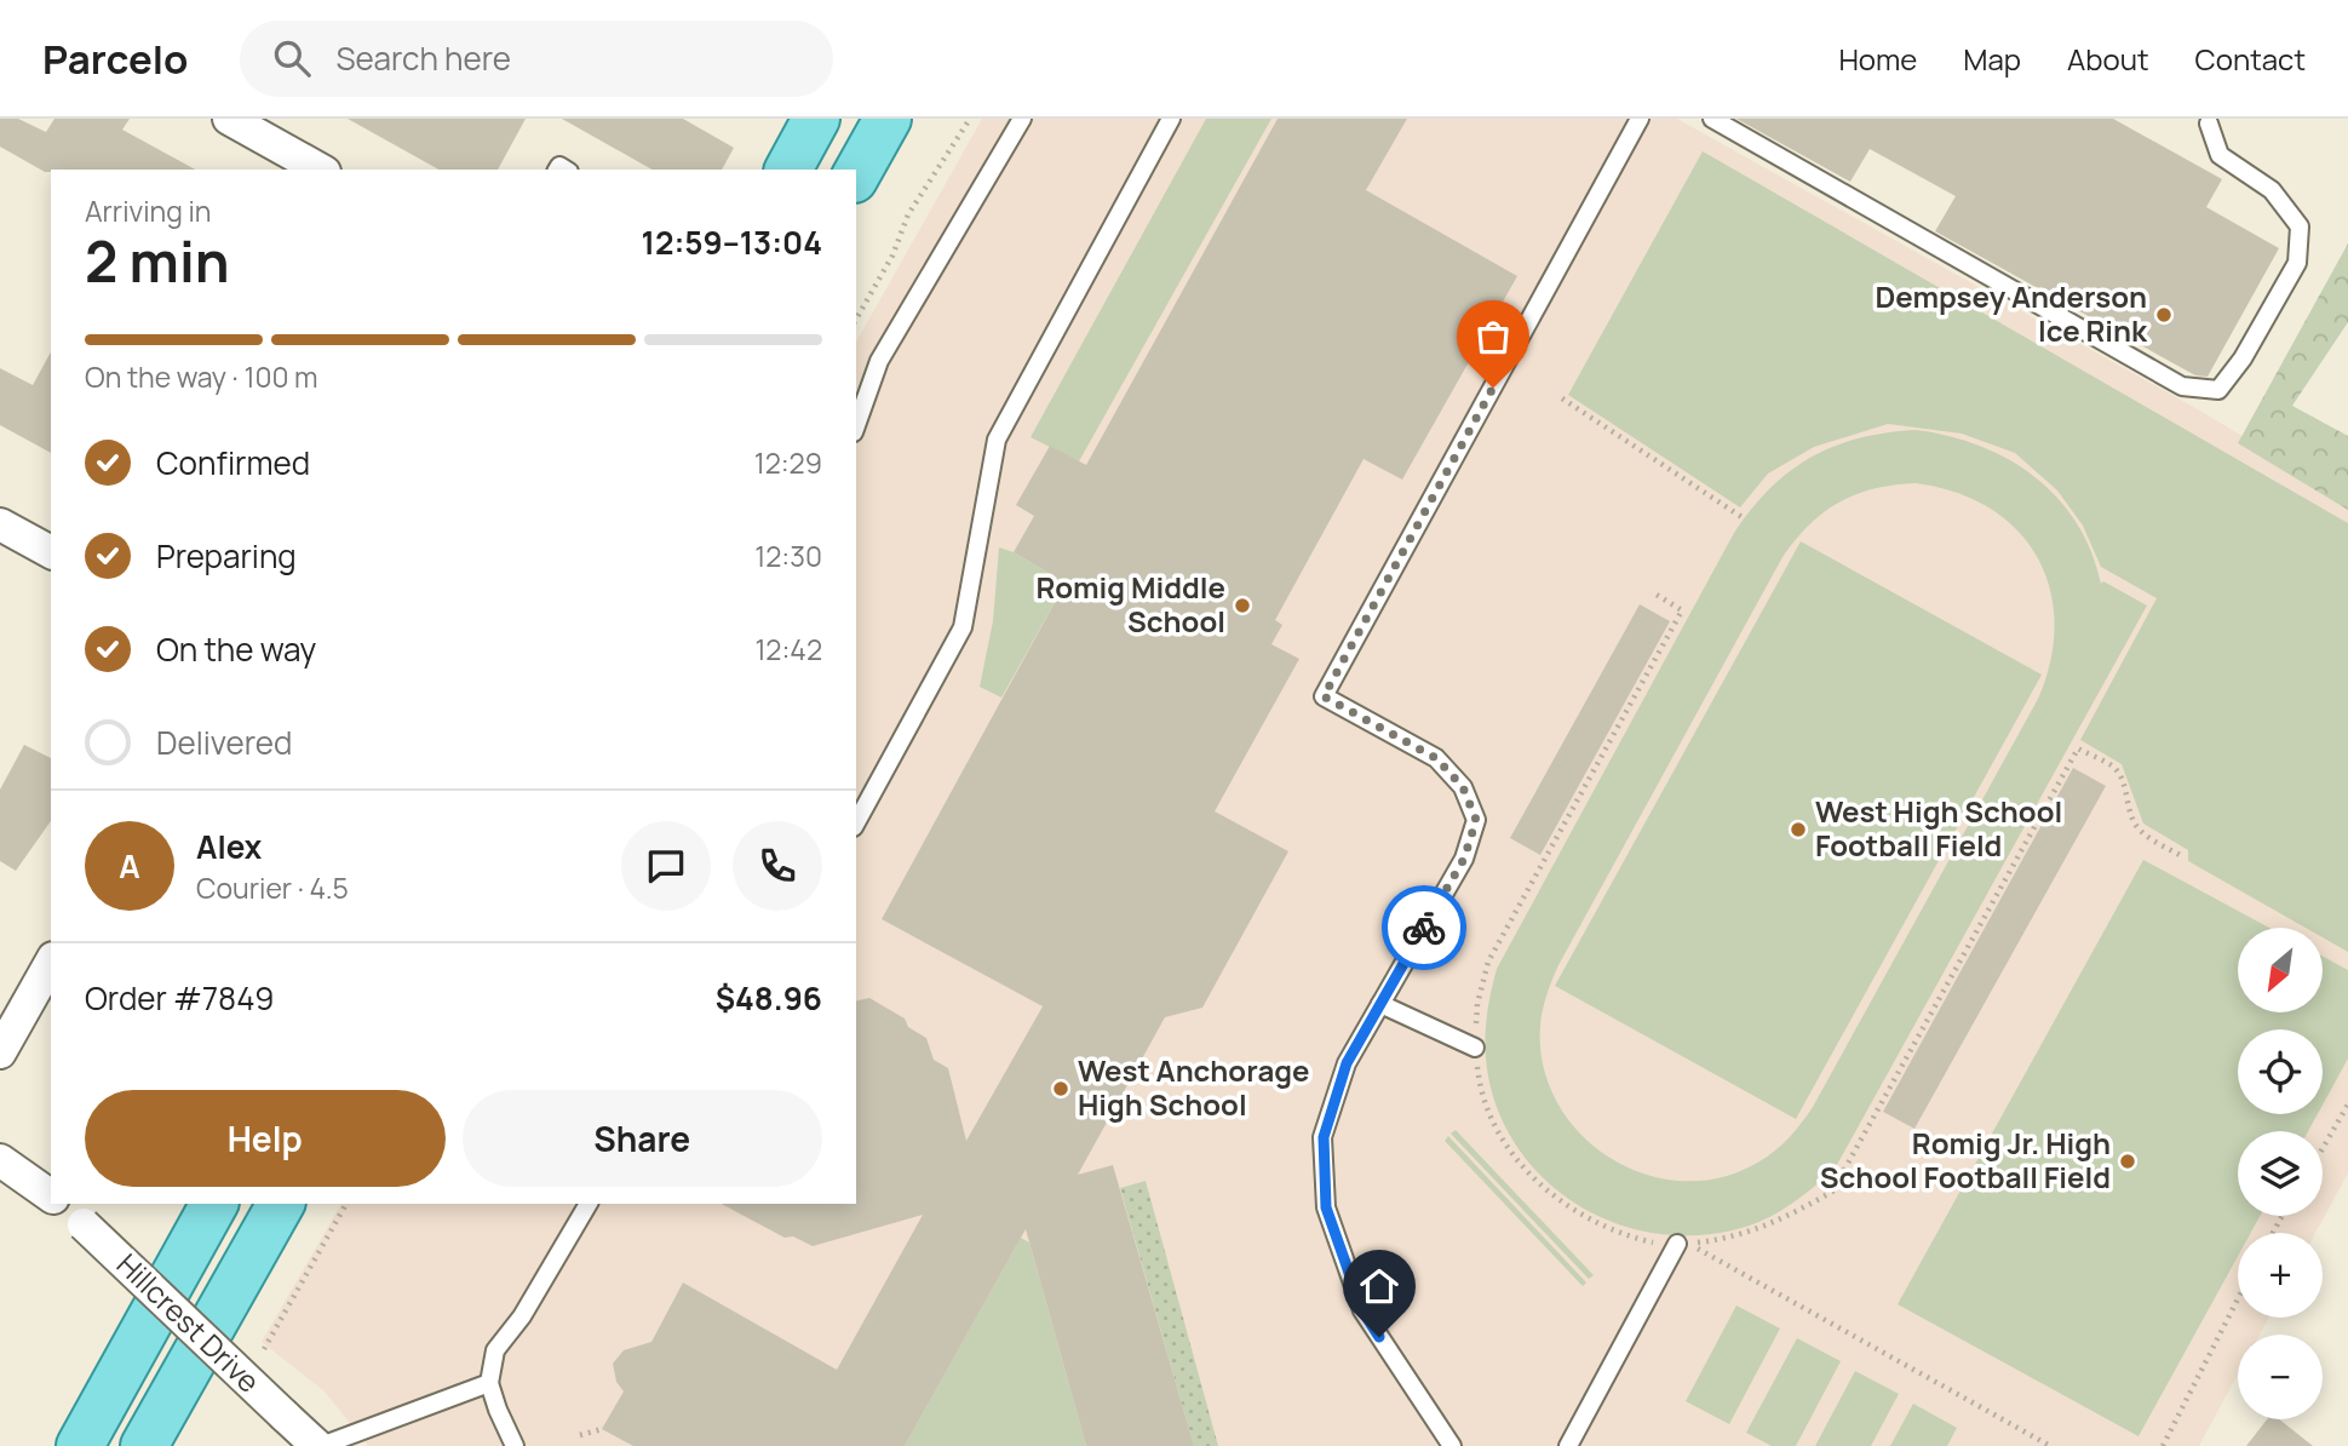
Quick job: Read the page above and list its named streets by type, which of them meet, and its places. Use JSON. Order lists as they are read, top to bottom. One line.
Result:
{"streets":{"street":["Hillcrest Drive"]},"places":["Dempsey Anderson Ice Rink","Romig Middle School","West High School Football Field","West Anchorage High School","Romig Jr. High School Football Field"],"north":"bottom left","page":{"header":"Parcelo","search":"Search here","nav":["Home","Map","About","Contact"],"heading":["2 min","Arriving in","12:59–13:04"],"panel":["Alex","Courier · 4.5","Order #7849","$48.96"],"bar":"On the way · 100 m","list":[["Confirmed","12:29"],["Preparing","12:30"],["On the way","12:42"],"Delivered"],"round":"A","map_buttons":["+","−"],"buttons":["Help","Share"]}}
